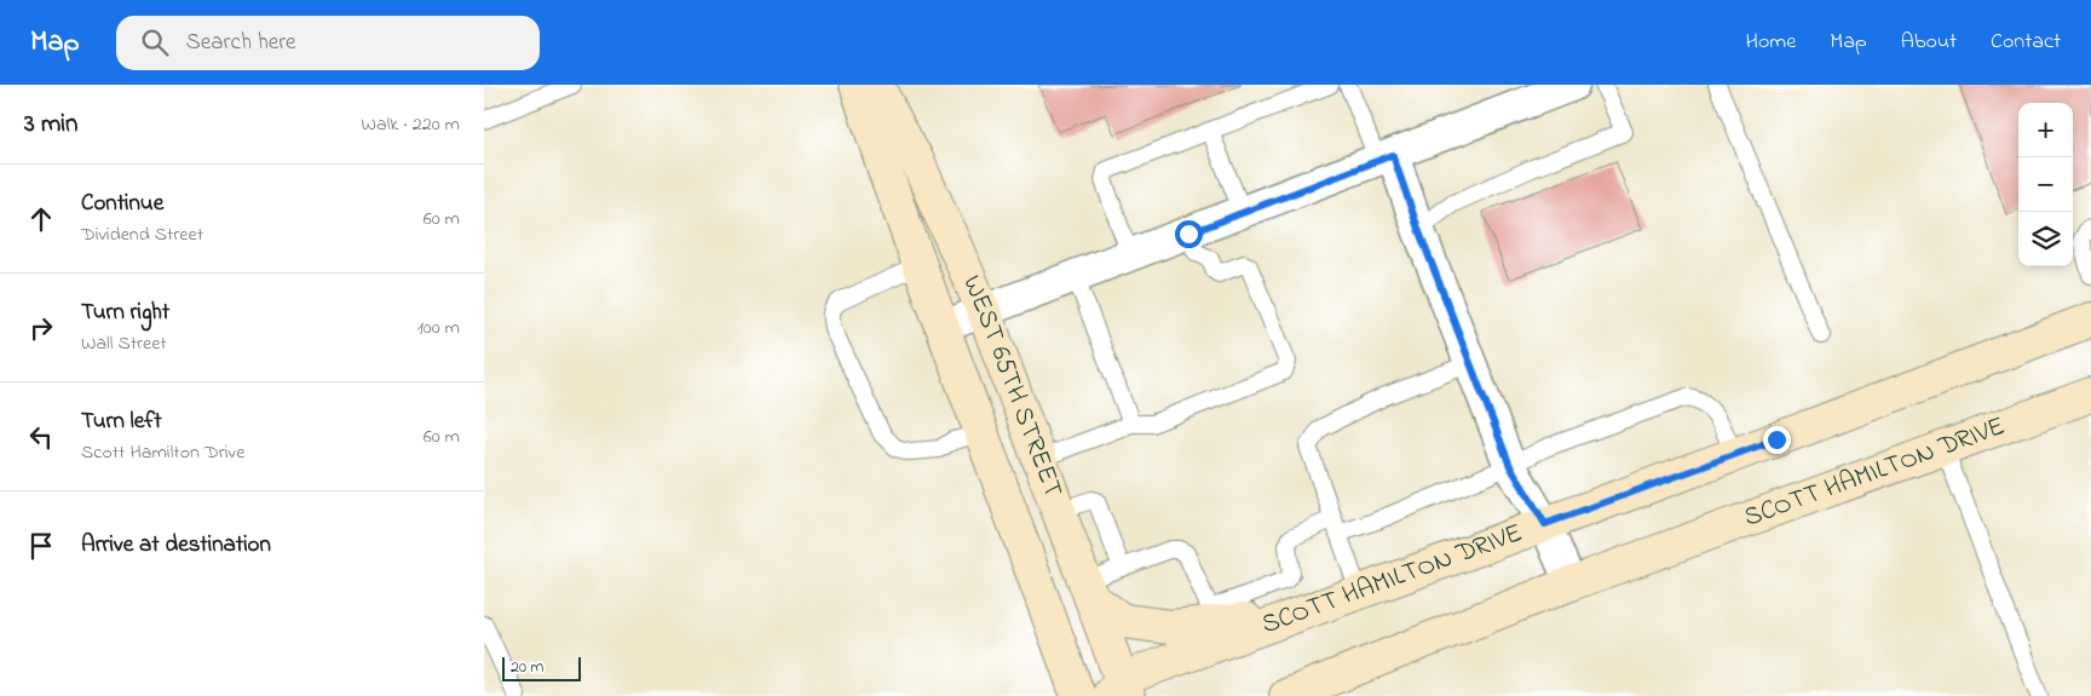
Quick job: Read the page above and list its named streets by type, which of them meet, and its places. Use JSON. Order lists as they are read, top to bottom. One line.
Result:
{"streets":{"street":["WEST 65TH STREET","SCOTT HAMILTON DRIVE"]},"crossings":[["WEST 65TH STREET","SCOTT HAMILTON DRIVE"]],"scale_bar":"20 m","page":{"header":"Map","search":"Search here","nav":["Home","Map","About","Contact"],"heading":["3 min","Walk · 220 m"],"map_buttons":["+","−"],"list":[["Continue","Dividend Street","60 m"],["Turn right","Wall Street","100 m"],["Turn left","Scott Hamilton Drive","60 m"],"Arrive at destination"],"scale":"20 m"}}
